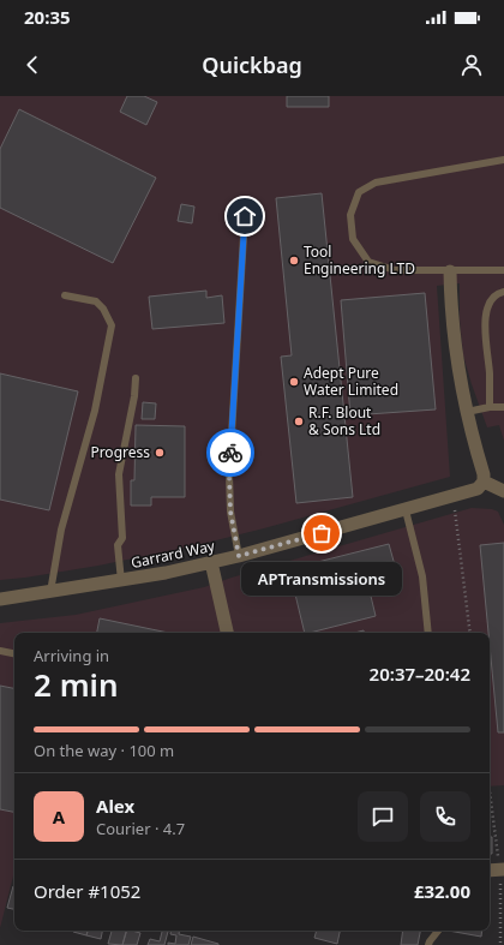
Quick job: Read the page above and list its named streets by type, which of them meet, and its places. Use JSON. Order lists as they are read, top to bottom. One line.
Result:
{"streets":{"street":["Garrard Way"]},"places":["Tool Engineering LTD","Adept Pure Water Limited","R.F. Blout & Sons Ltd","Progress","APTransmissions"],"page":{"status":"20:35","header":"Quickbag","bubble":"APTransmissions","heading":["2 min","Arriving in","20:37–20:42"],"panel":["Alex","Courier · 4.7","Order #1052","£32.00"],"bar":"On the way · 100 m","round":"A"}}
